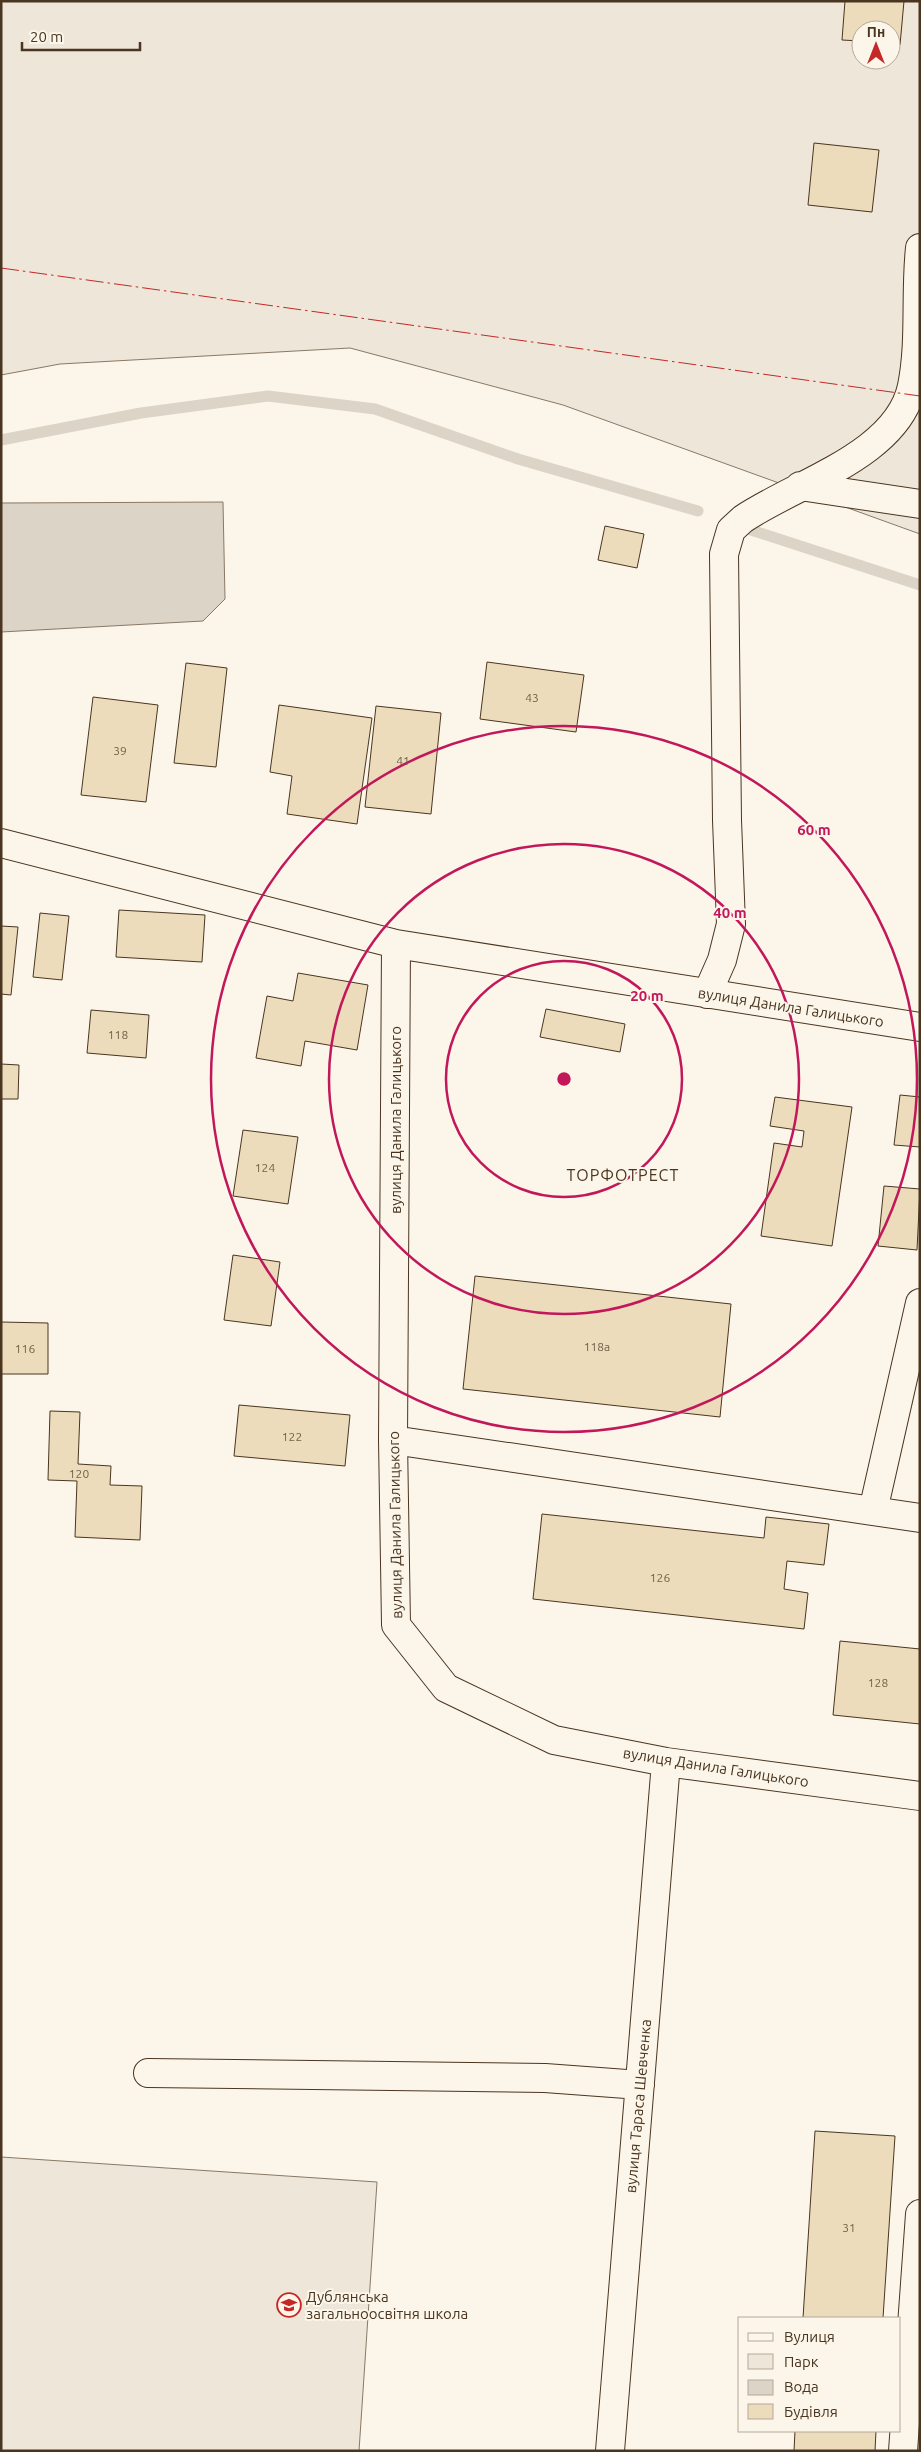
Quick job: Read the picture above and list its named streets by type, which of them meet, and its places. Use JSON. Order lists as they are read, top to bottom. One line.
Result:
{"streets":{"street":["вулиця Данила Галицького","вулиця Тараса Шевченка"]},"crossings":[["вулиця Данила Галицького","вулиця Тараса Шевченка"]],"districts":["ТОРФОТРЕСТ"],"places":{"school or university":["Дублянська загальноосвітня школа"]},"house_numbers":["43","39","41","118","124","118а","116","122","120","126","128","31"],"legend":["Вулиця","Парк","Вода","Будівля"],"scale_bar":"20 m","north":"top","rings":["60 m","40 m","20 m"]}
